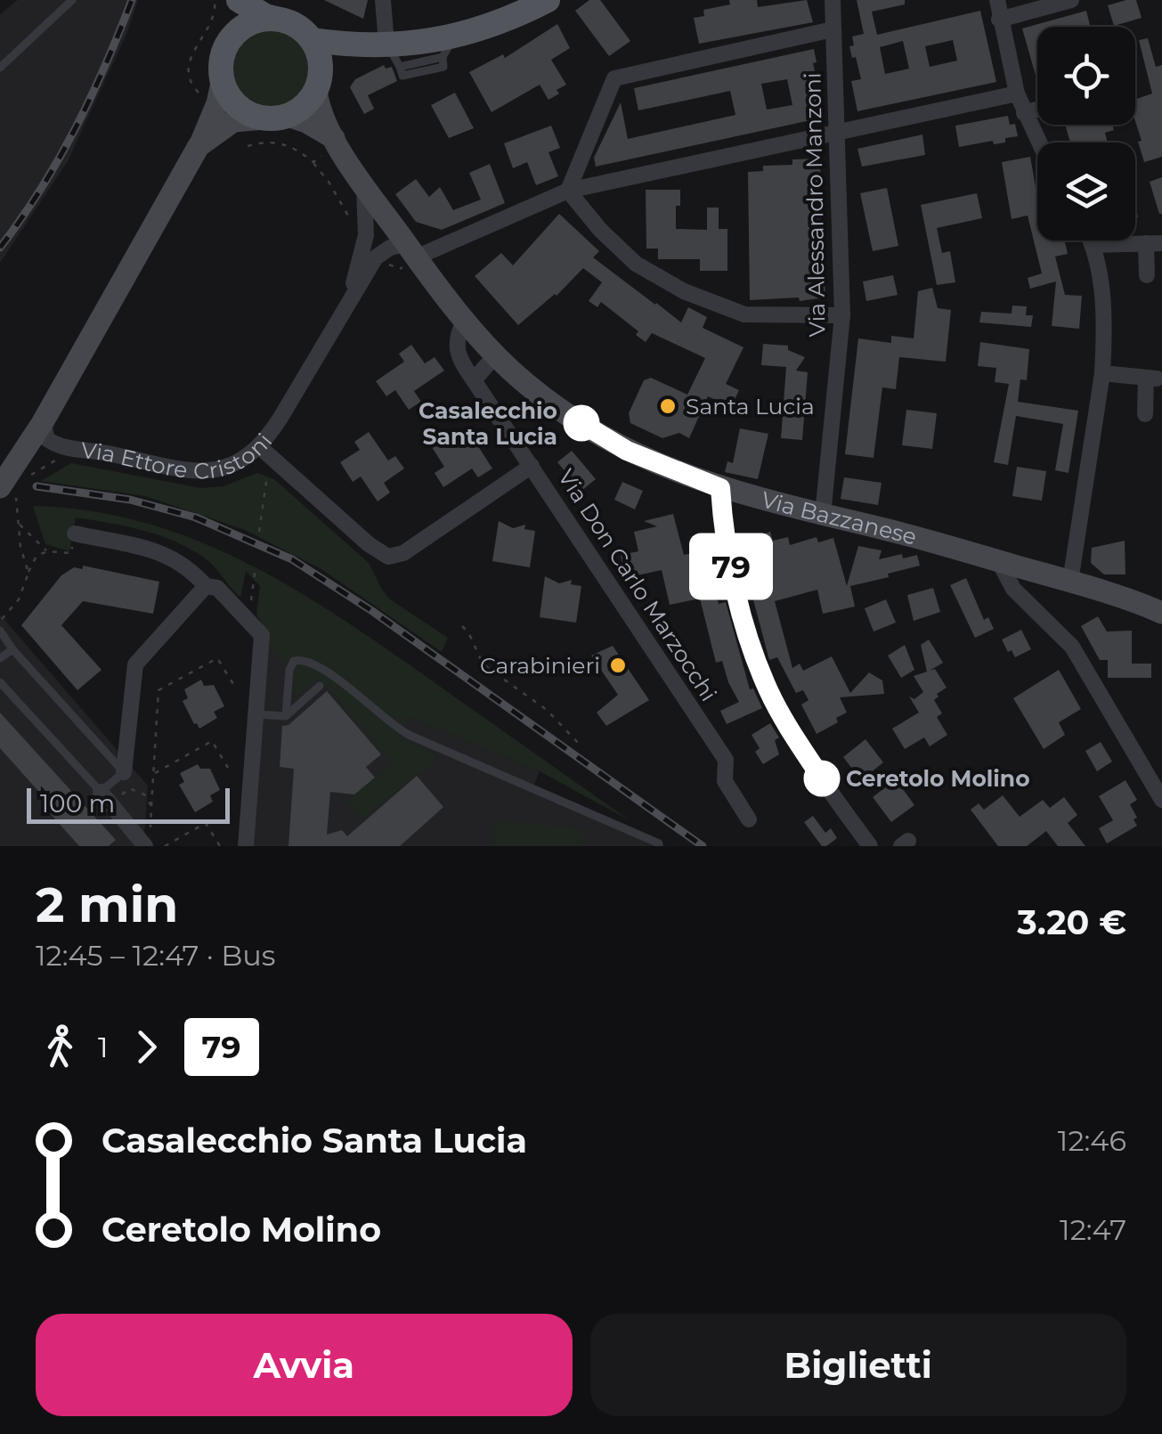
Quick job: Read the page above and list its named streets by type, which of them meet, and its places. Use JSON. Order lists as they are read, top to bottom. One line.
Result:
{"streets":{"main road":["Via Ettore Cristoni","Via Bazzanese"],"street":["Via Alessandro Manzoni","Via Don Carlo Marzocchi"]},"crossings":[["Via Alessandro Manzoni","Via Ettore Cristoni"],["Via Alessandro Manzoni","Via Bazzanese"],["Via Ettore Cristoni","Via Bazzanese"],["Via Bazzanese","Via Don Carlo Marzocchi"]],"places":["Santa Lucia","Casalecchio Santa Lucia","Carabinieri","Ceretolo Molino"],"lines":["bus line 79"],"scale_bar":"100 m","page":{"on_map":"79","scale":"100 m","heading":["2 min","12:45 – 12:47 · Bus","3.20 €"],"legs":["1","79"],"list":[{"name":"Casalecchio Santa Lucia","value":"12:46"},{"name":"Ceretolo Molino","value":"12:47"}],"buttons":["Avvia","Biglietti"]}}
